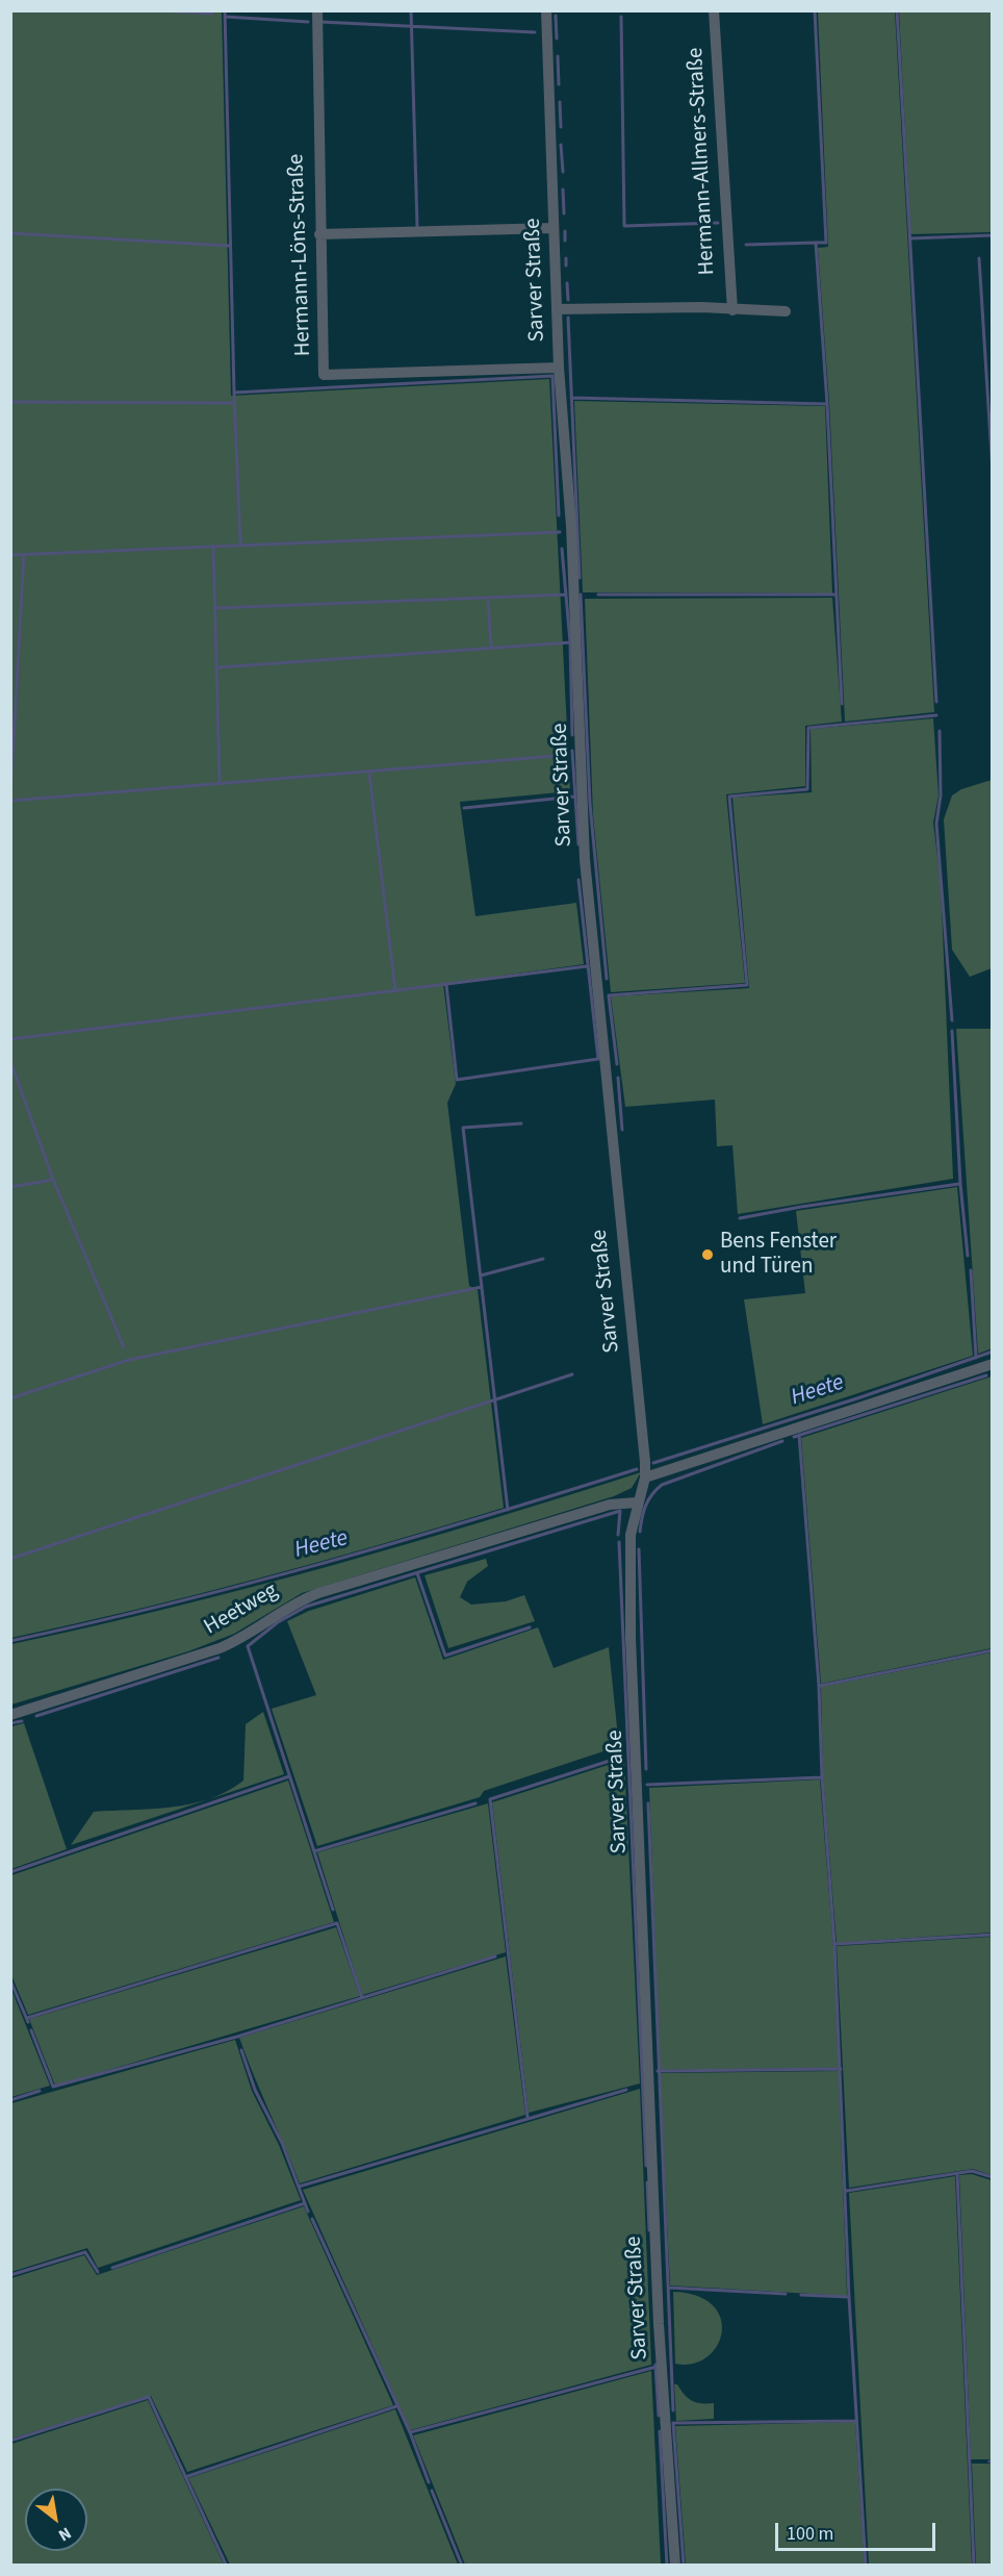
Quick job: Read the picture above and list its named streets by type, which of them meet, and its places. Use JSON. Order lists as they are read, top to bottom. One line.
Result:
{"streets":{"street":["Hermann-Allmers-Straße","Hermann-Löns-Straße","Sarver Straße","Heetweg"]},"crossings":[["Hermann-Allmers-Straße","Sarver Straße"],["Hermann-Löns-Straße","Sarver Straße"],["Sarver Straße","Heetweg"]],"water":["Heete"],"places":["Bens Fenster und Türen"],"scale_bar":"100 m","north":"bottom right"}
